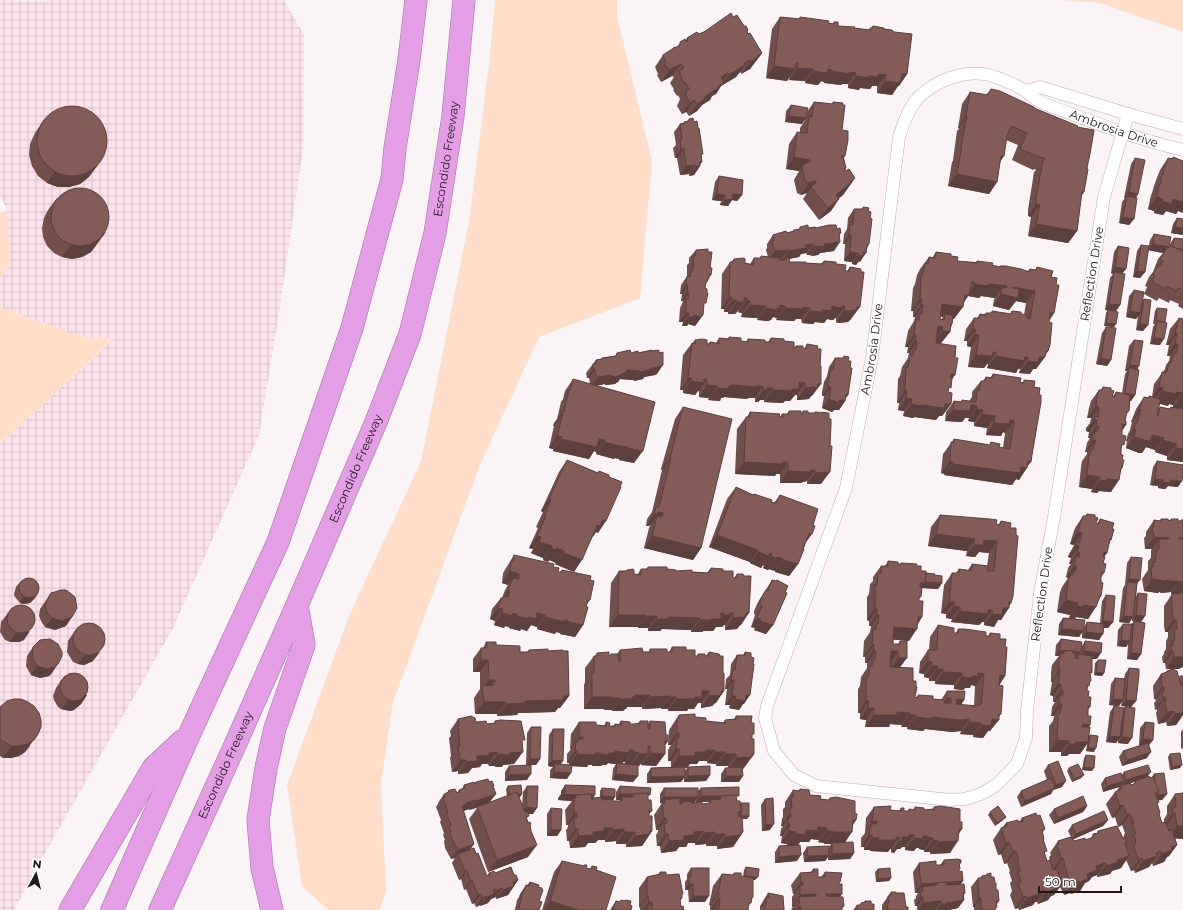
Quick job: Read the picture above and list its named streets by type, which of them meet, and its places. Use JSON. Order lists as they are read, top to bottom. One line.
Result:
{"streets":{"highway":["Escondido Freeway"],"street":["Ambrosia Drive","Reflection Drive"]},"crossings":[["Ambrosia Drive","Reflection Drive"]],"scale_bar":"50 m","north":"top"}
